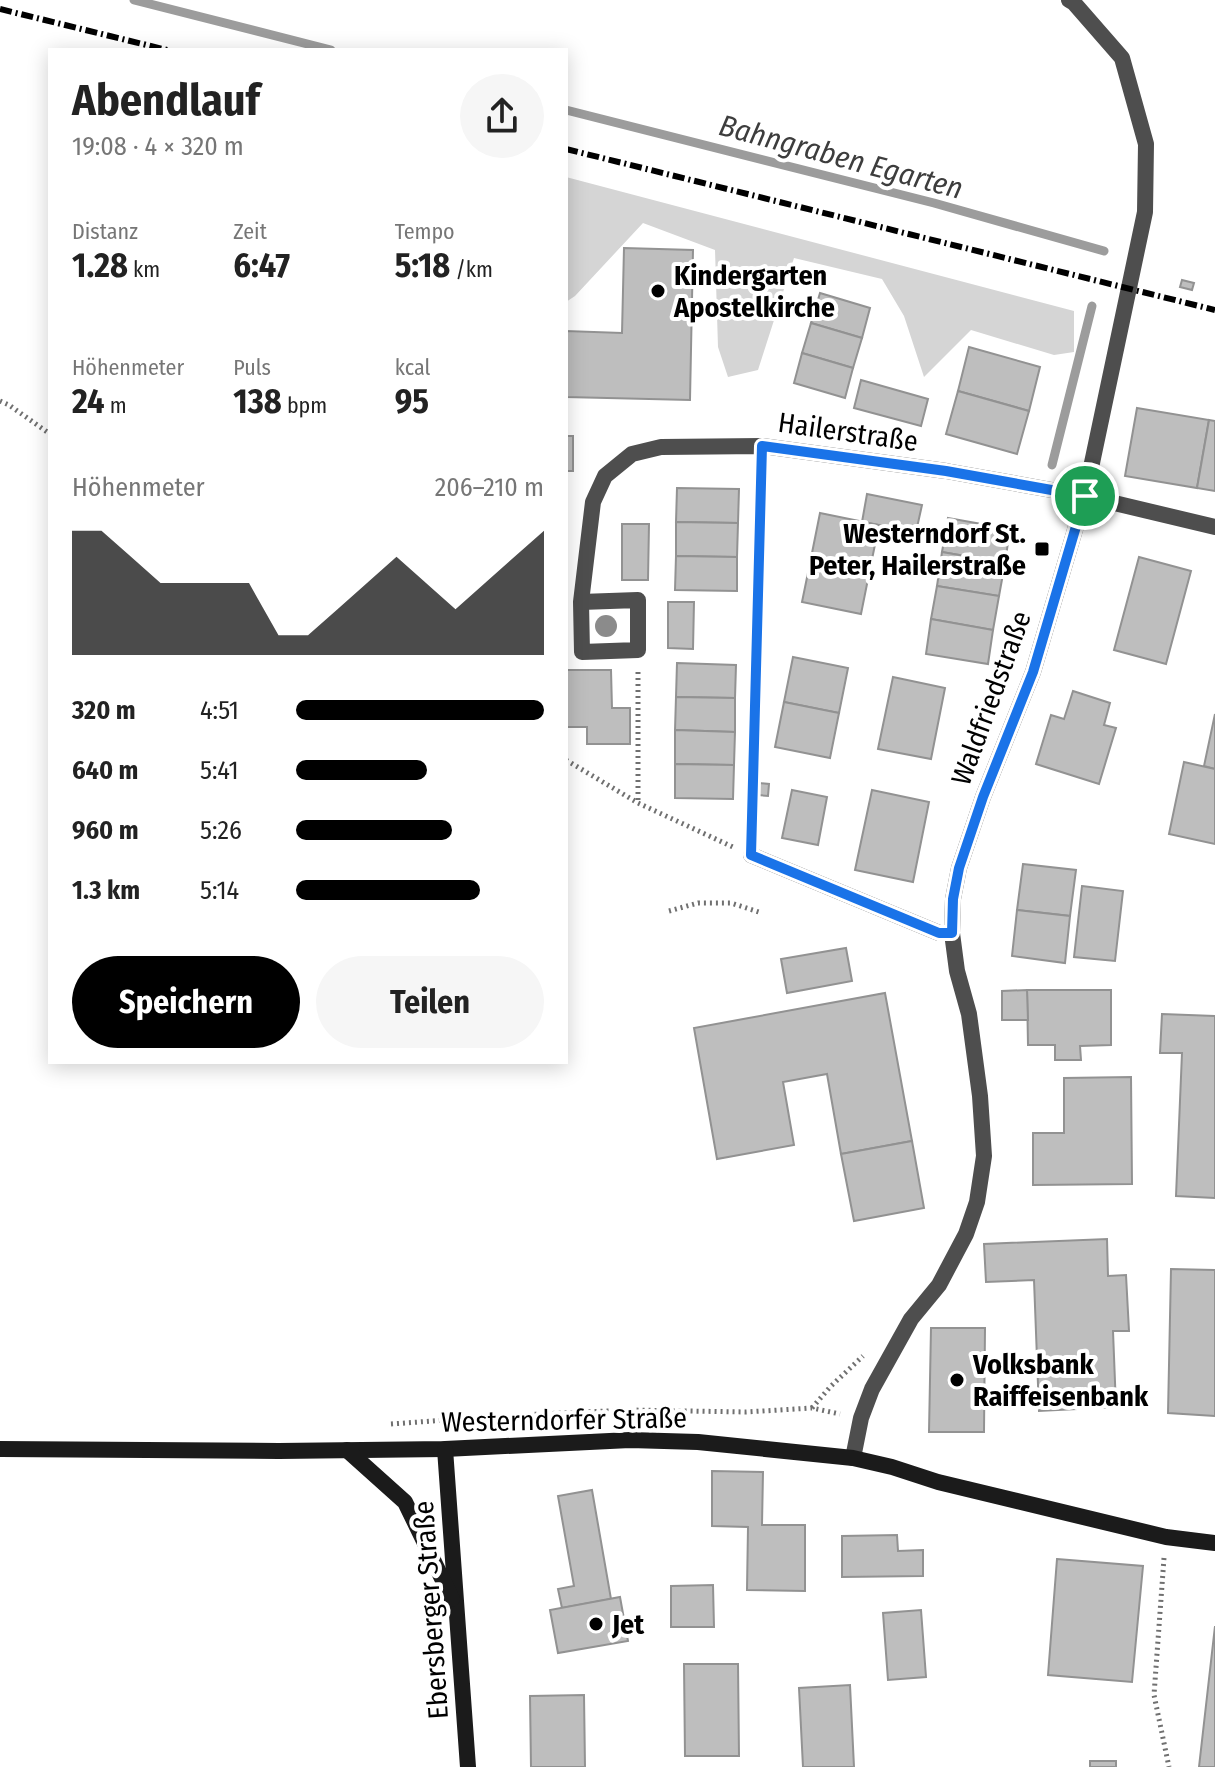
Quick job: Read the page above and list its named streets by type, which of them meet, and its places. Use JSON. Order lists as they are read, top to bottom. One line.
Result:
{"streets":{"main road":["Westerndorfer Straße","Ebersberger Straße"],"street":["Hailerstraße","Waldfriedstraße"]},"crossings":[["Hailerstraße","Waldfriedstraße"],["Waldfriedstraße","Westerndorfer Straße"],["Westerndorfer Straße","Ebersberger Straße"]],"water":["Bahngraben Egarten"],"places":{"other":["Kindergarten Apostelkirche","Volksbank Raiffeisenbank","Jet"],"transit":["Westerndorf St. Peter, Hailerstraße"]},"page":{"heading":["Abendlauf","19:08 · 4 × 320 m"],"stats":[["Distanz","1.28 km"],["Zeit","6:47"],["Tempo","5:18 /km"],["Höhenmeter","24 m"],["Puls","138 bpm"],["kcal","95"]],"chart":["Höhenmeter","206–210 m"],"list":[{"name":"320 m","note":"4:51"},{"name":"640 m","note":"5:41"},{"name":"960 m","note":"5:26"},{"name":"1.3 km","note":"5:14"}],"buttons":["Speichern","Teilen"]}}
